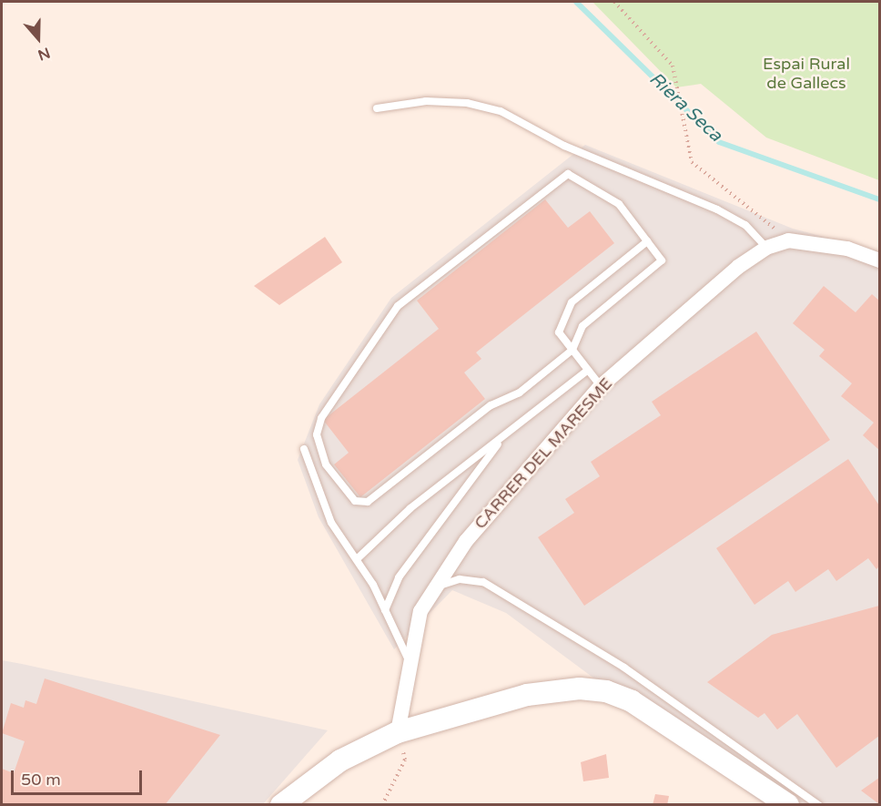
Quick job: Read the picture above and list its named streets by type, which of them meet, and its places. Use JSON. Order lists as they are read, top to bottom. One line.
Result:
{"streets":{"street":["CARRER DEL MARESME"]},"water":["Riera Seca"],"parks":["Espai Rural de Gallecs"],"scale_bar":"50 m","north":"bottom"}
